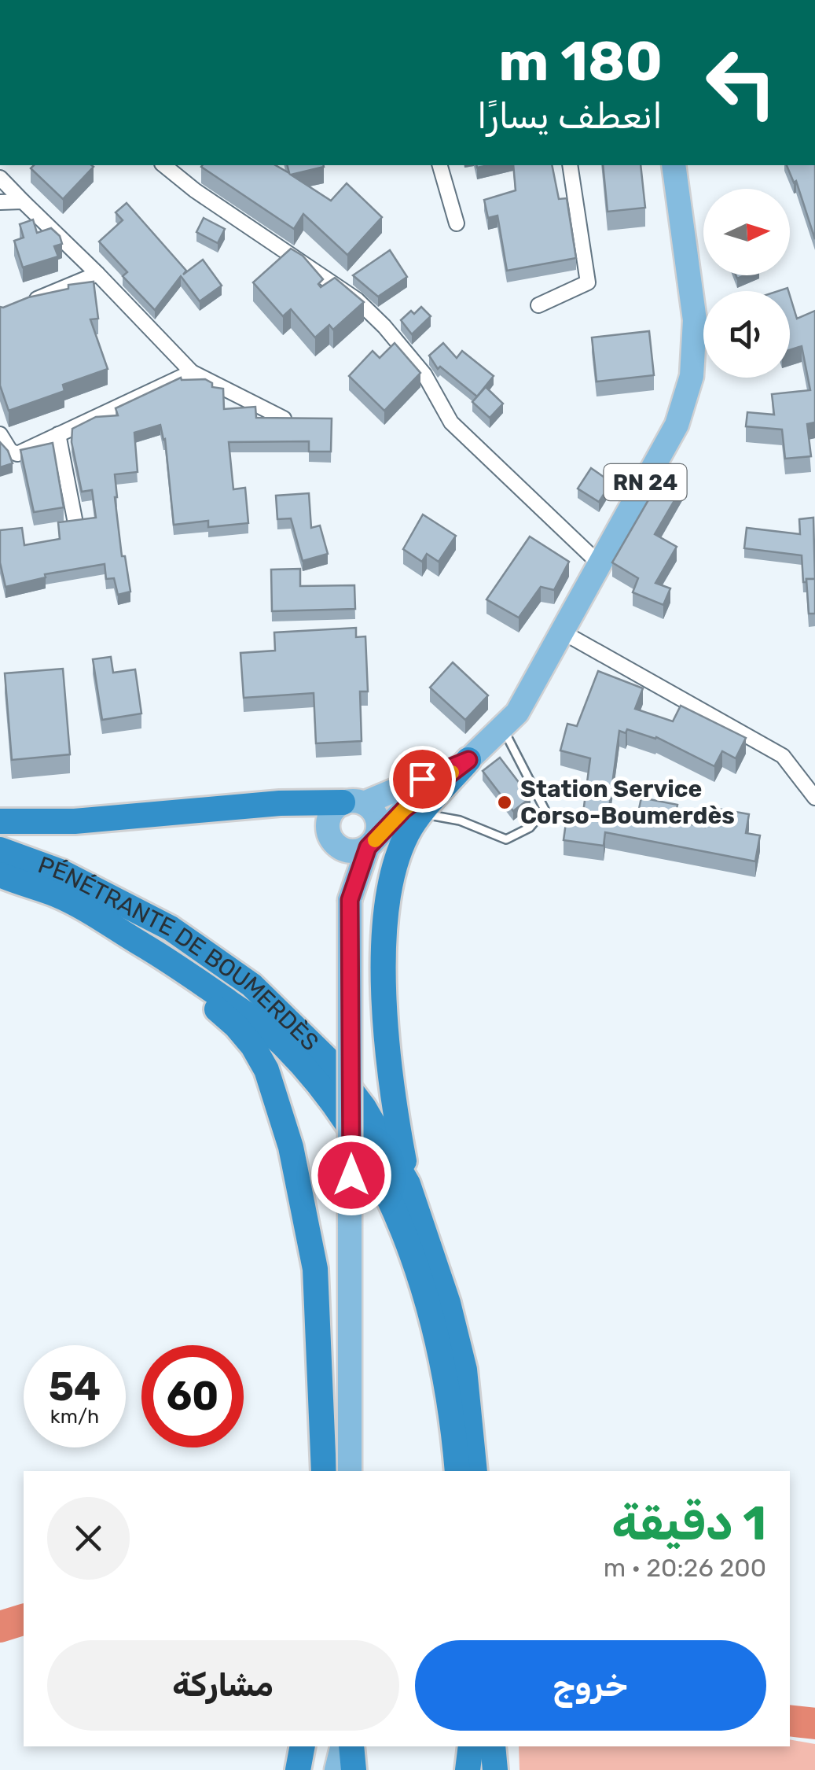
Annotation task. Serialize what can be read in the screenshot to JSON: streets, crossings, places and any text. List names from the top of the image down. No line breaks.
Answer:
{"streets":{"highway":["PÉNÉTRANTE DE BOUMERDÈS"],"main road":["RN 24"]},"places":["Station Service Corso-Boumerdès"],"north":"right","page":{"turn":["180 m","انعطف يسارًا"],"speed":"54 km/h","limit":"60","heading":["1 دقيقة","200 m · 20:26"],"buttons":["خروج","مشاركة"]}}
